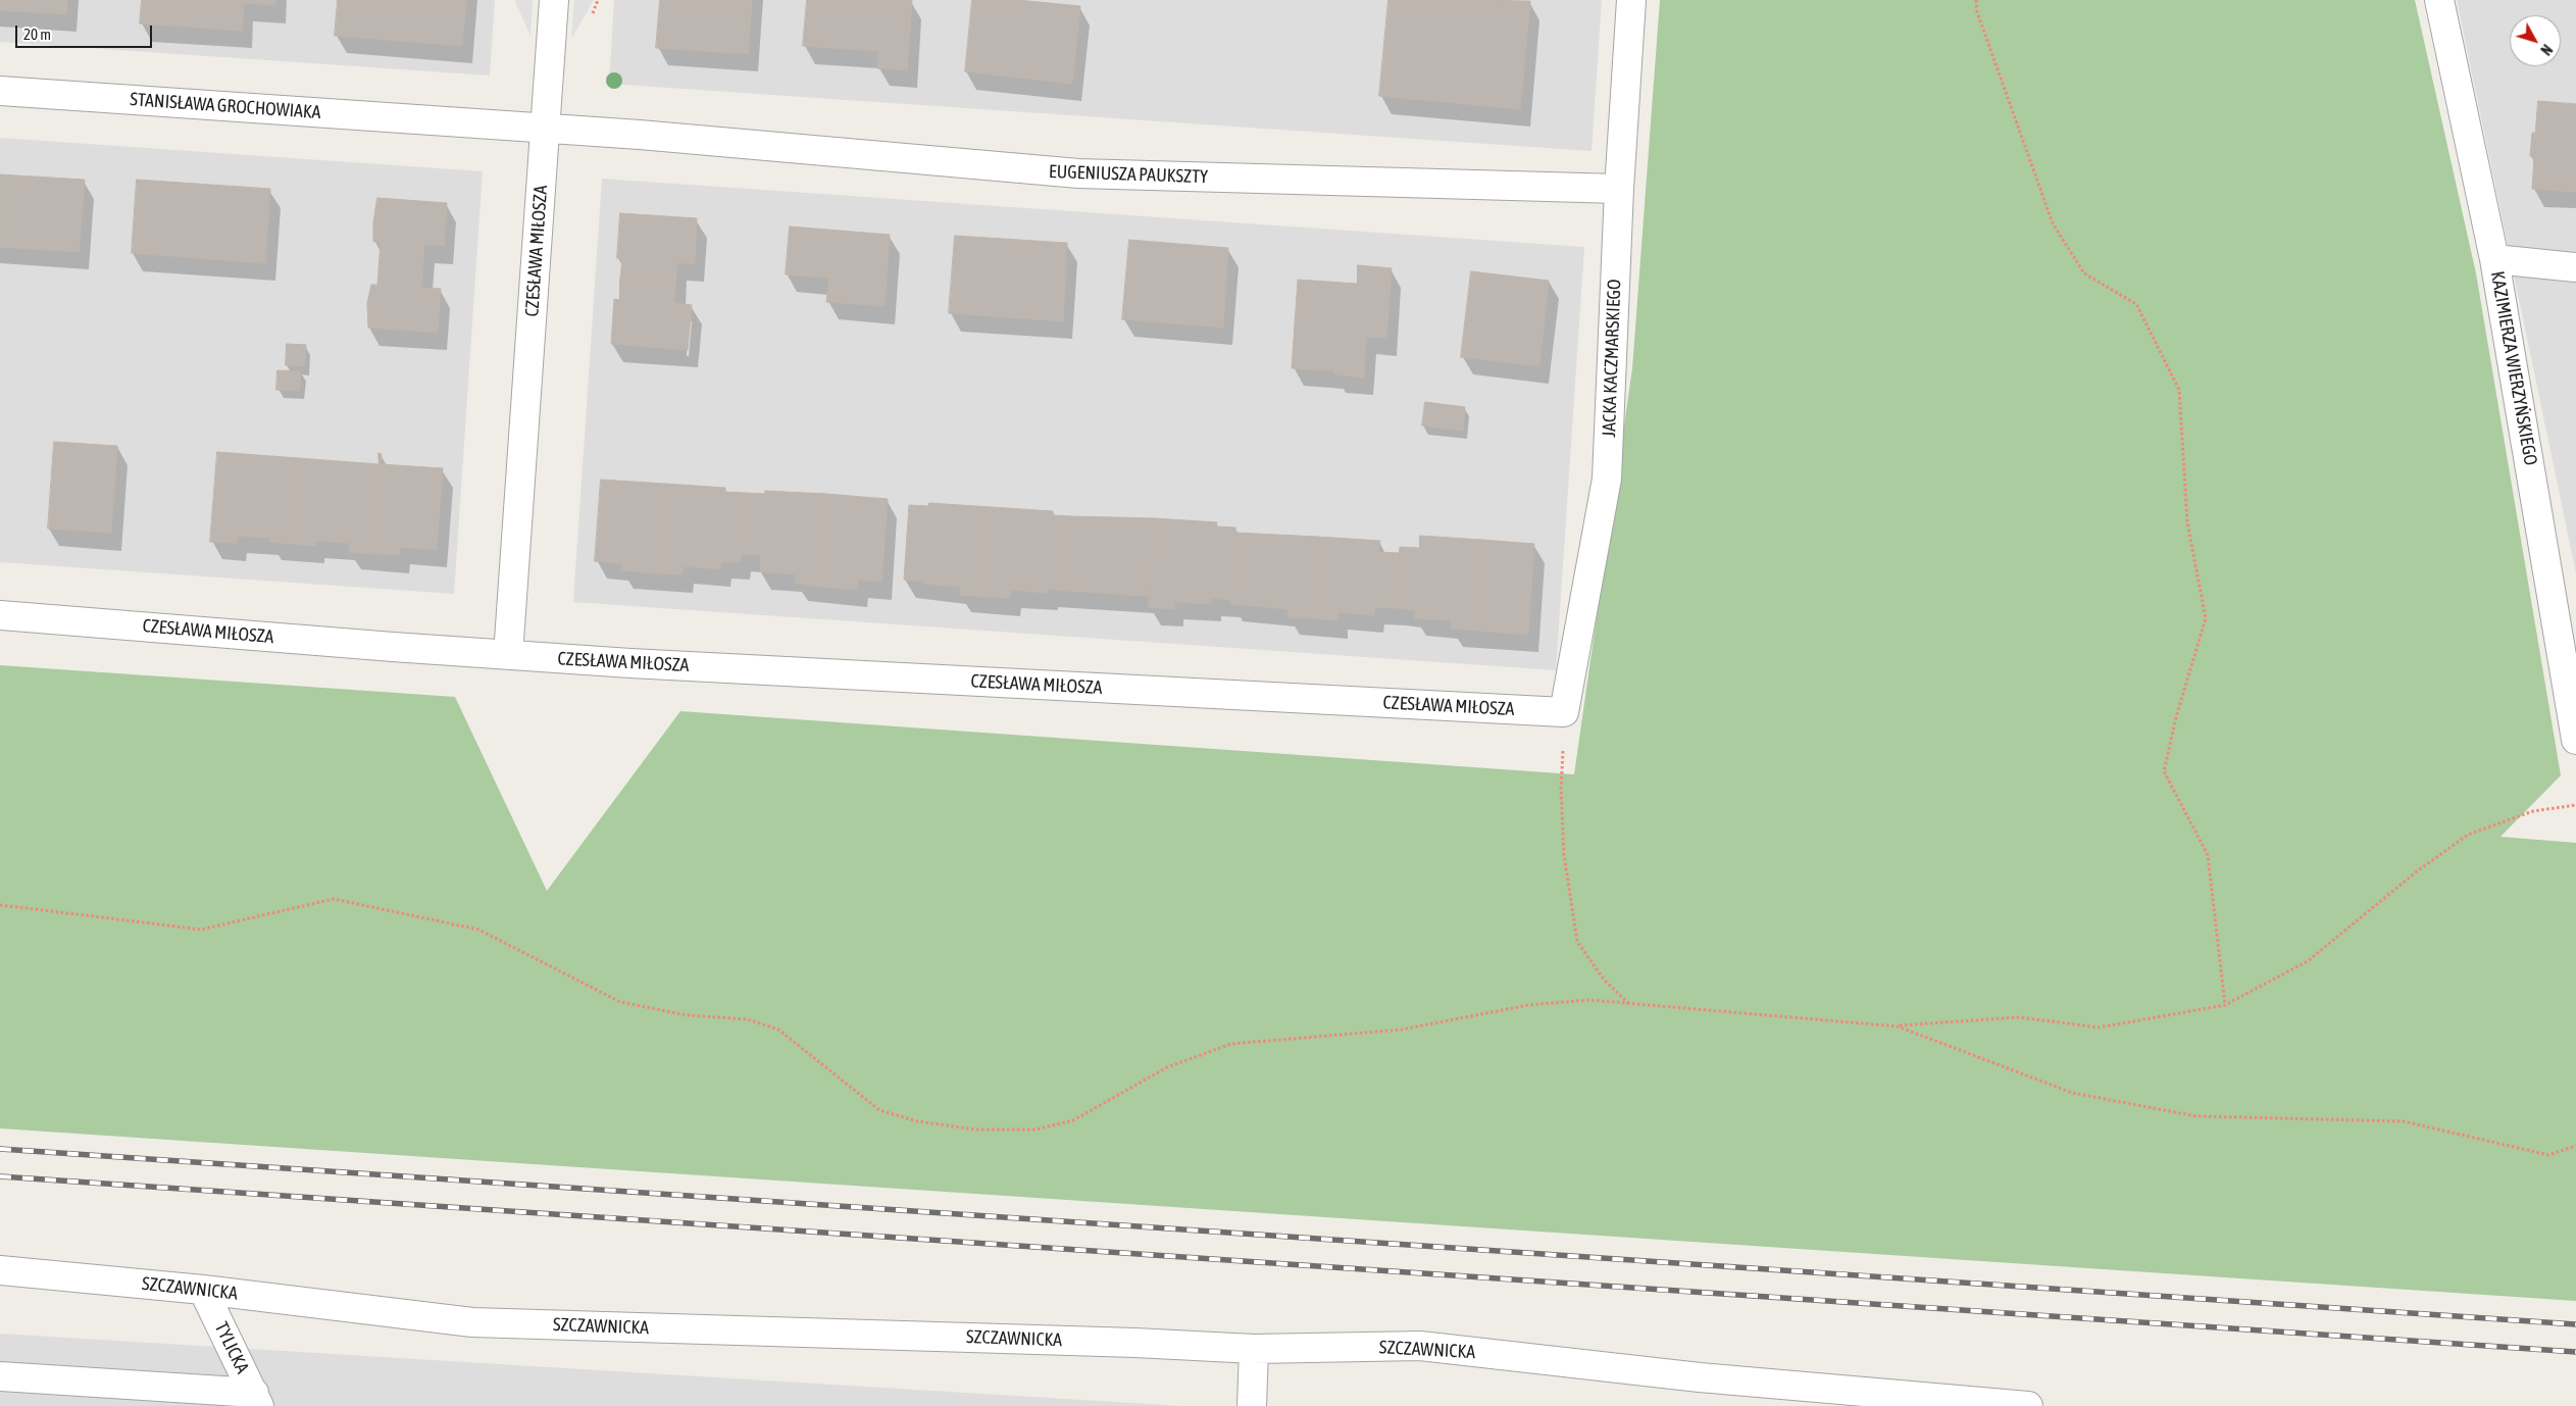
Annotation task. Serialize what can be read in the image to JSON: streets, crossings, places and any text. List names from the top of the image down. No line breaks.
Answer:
{"streets":{"street":["STANISŁAWA GROCHOWIAKA","EUGENIUSZA PAUKSZTY","CZESŁAWA MIŁOSZA","JACKA KACZMARSKIEGO","KAZIMIERZA WIERZYŃSKIEGO","SZCZAWNICKA","TYLICKA"]},"crossings":[["STANISŁAWA GROCHOWIAKA","EUGENIUSZA PAUKSZTY"],["STANISŁAWA GROCHOWIAKA","CZESŁAWA MIŁOSZA"],["EUGENIUSZA PAUKSZTY","CZESŁAWA MIŁOSZA"],["EUGENIUSZA PAUKSZTY","JACKA KACZMARSKIEGO"],["CZESŁAWA MIŁOSZA","JACKA KACZMARSKIEGO"],["SZCZAWNICKA","TYLICKA"]],"scale_bar":"20 m","north":"bottom right"}
